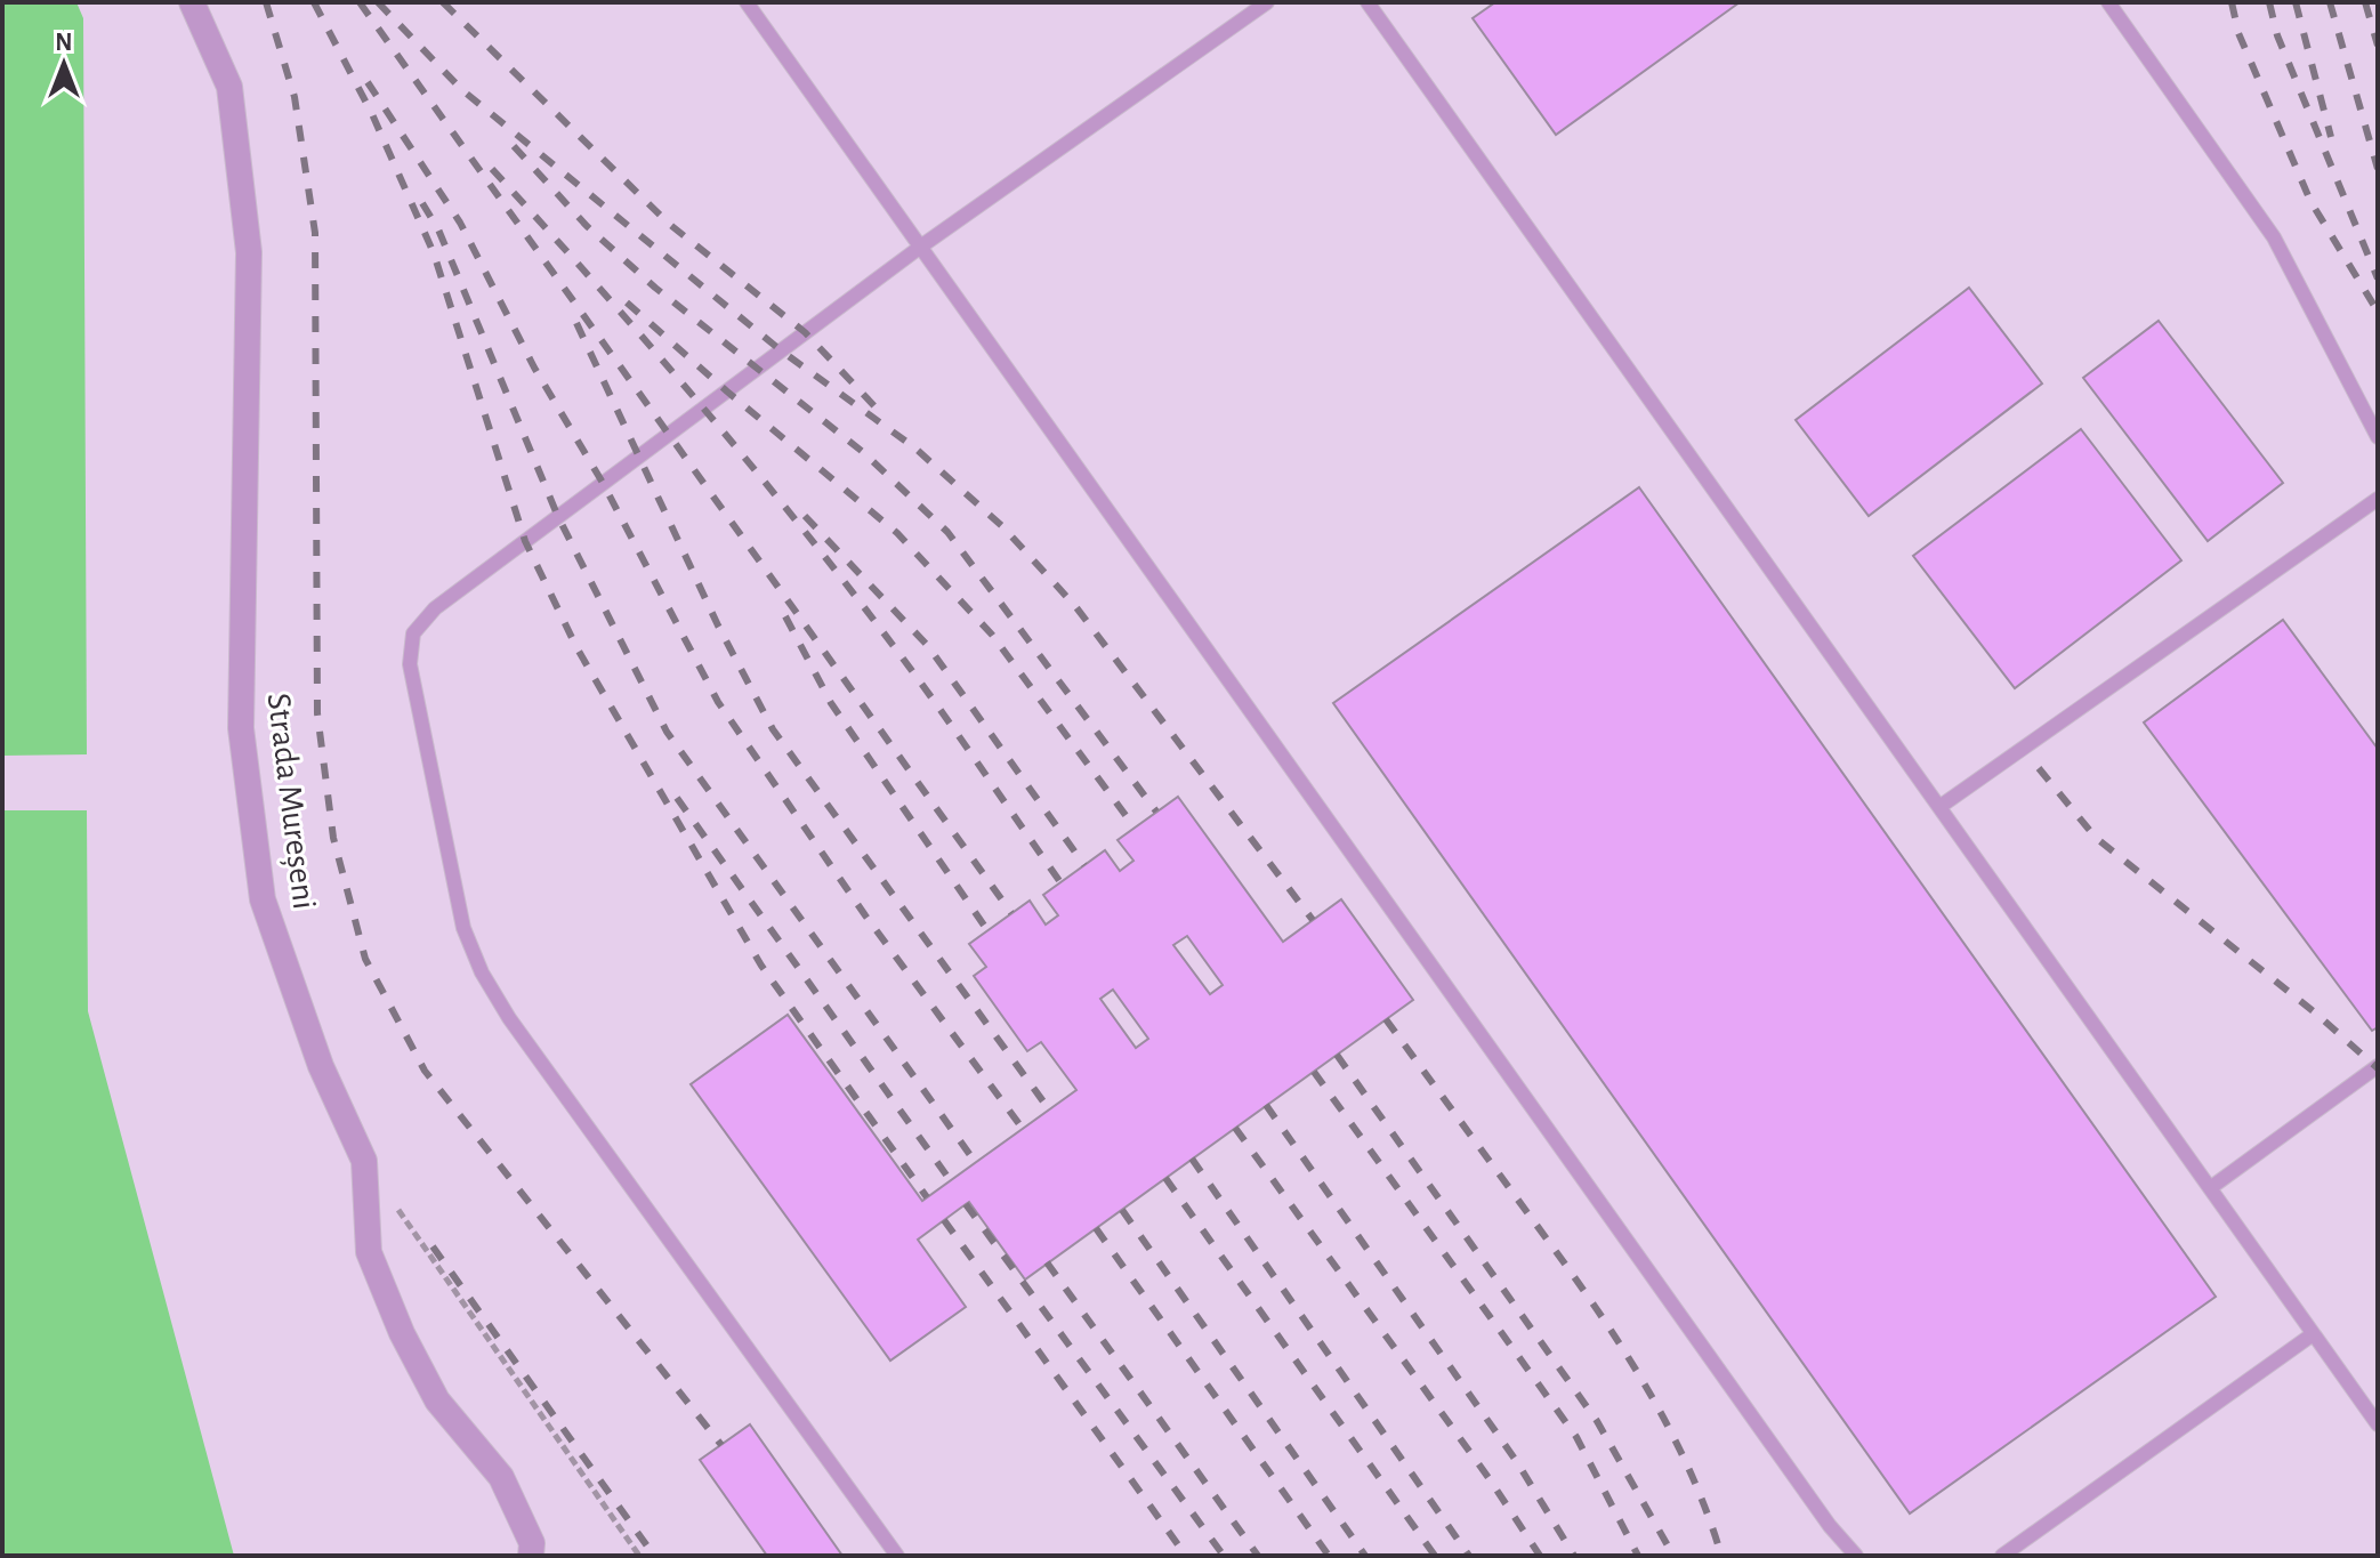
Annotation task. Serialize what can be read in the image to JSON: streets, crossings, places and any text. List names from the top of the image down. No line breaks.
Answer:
{"streets":{"street":["Strada Mureșeni"]},"north":"top"}
